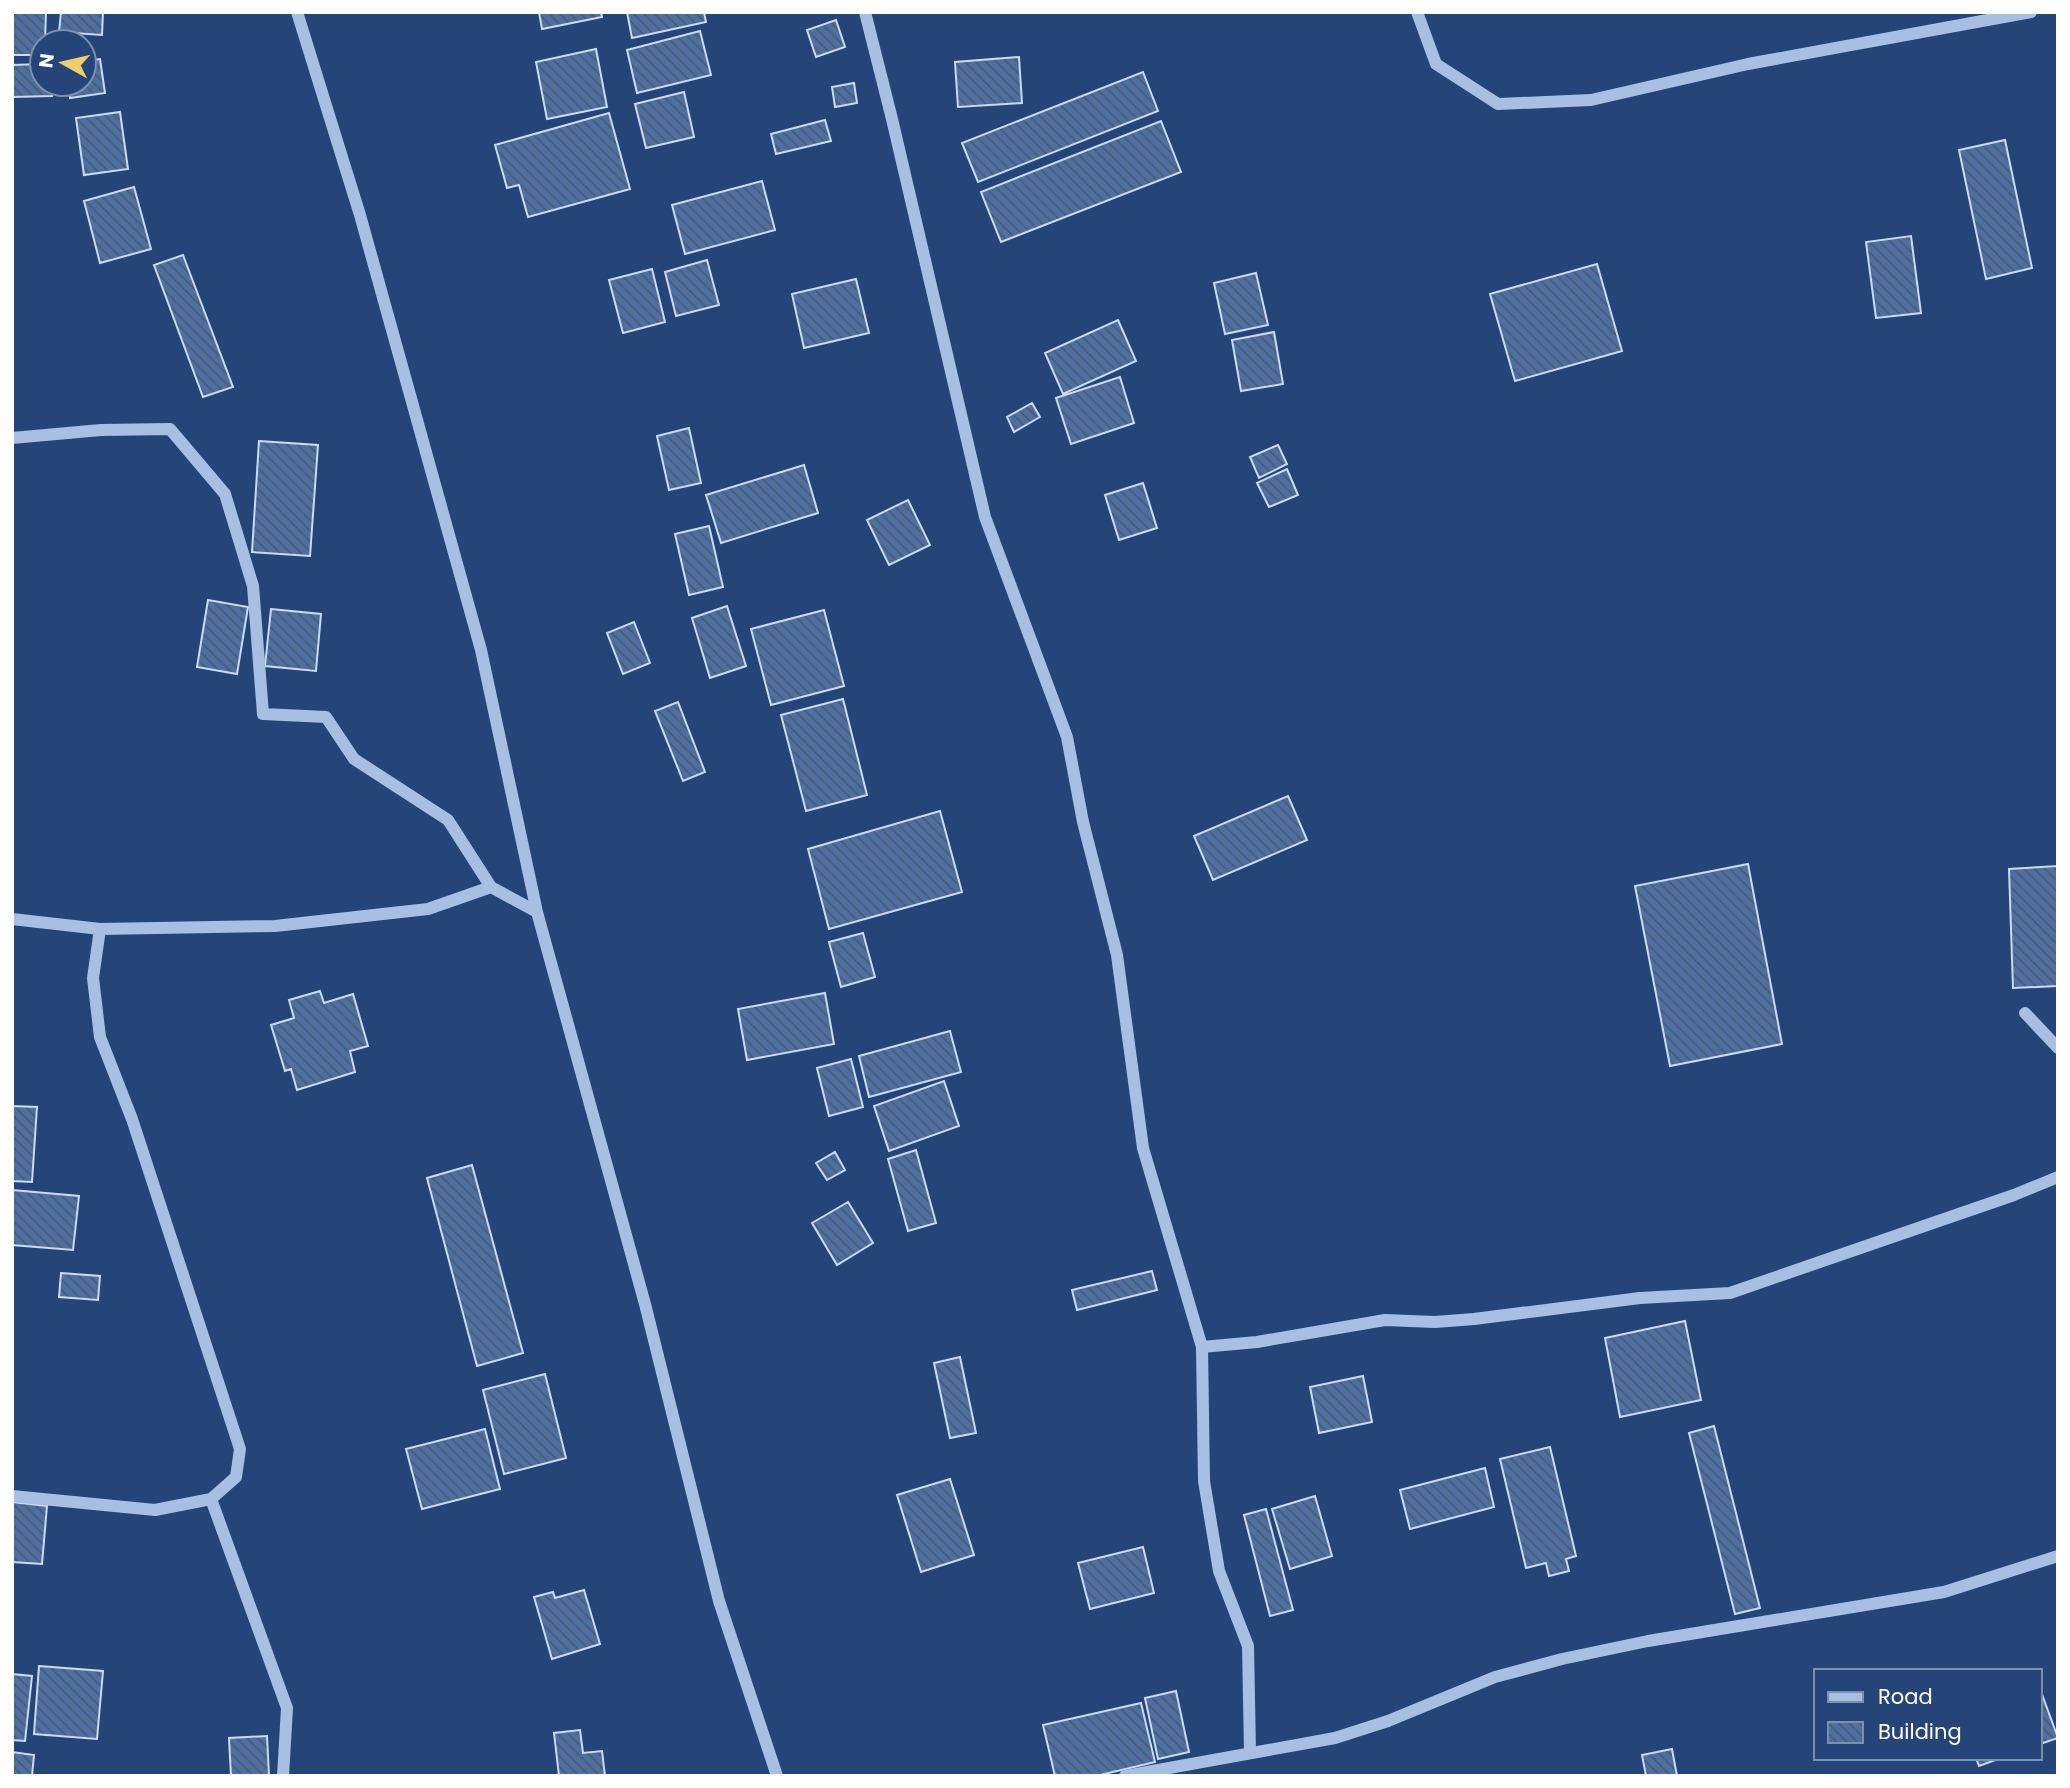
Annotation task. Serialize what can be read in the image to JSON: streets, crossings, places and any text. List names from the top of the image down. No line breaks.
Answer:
{"legend":["Road","Building"],"north":"left"}
